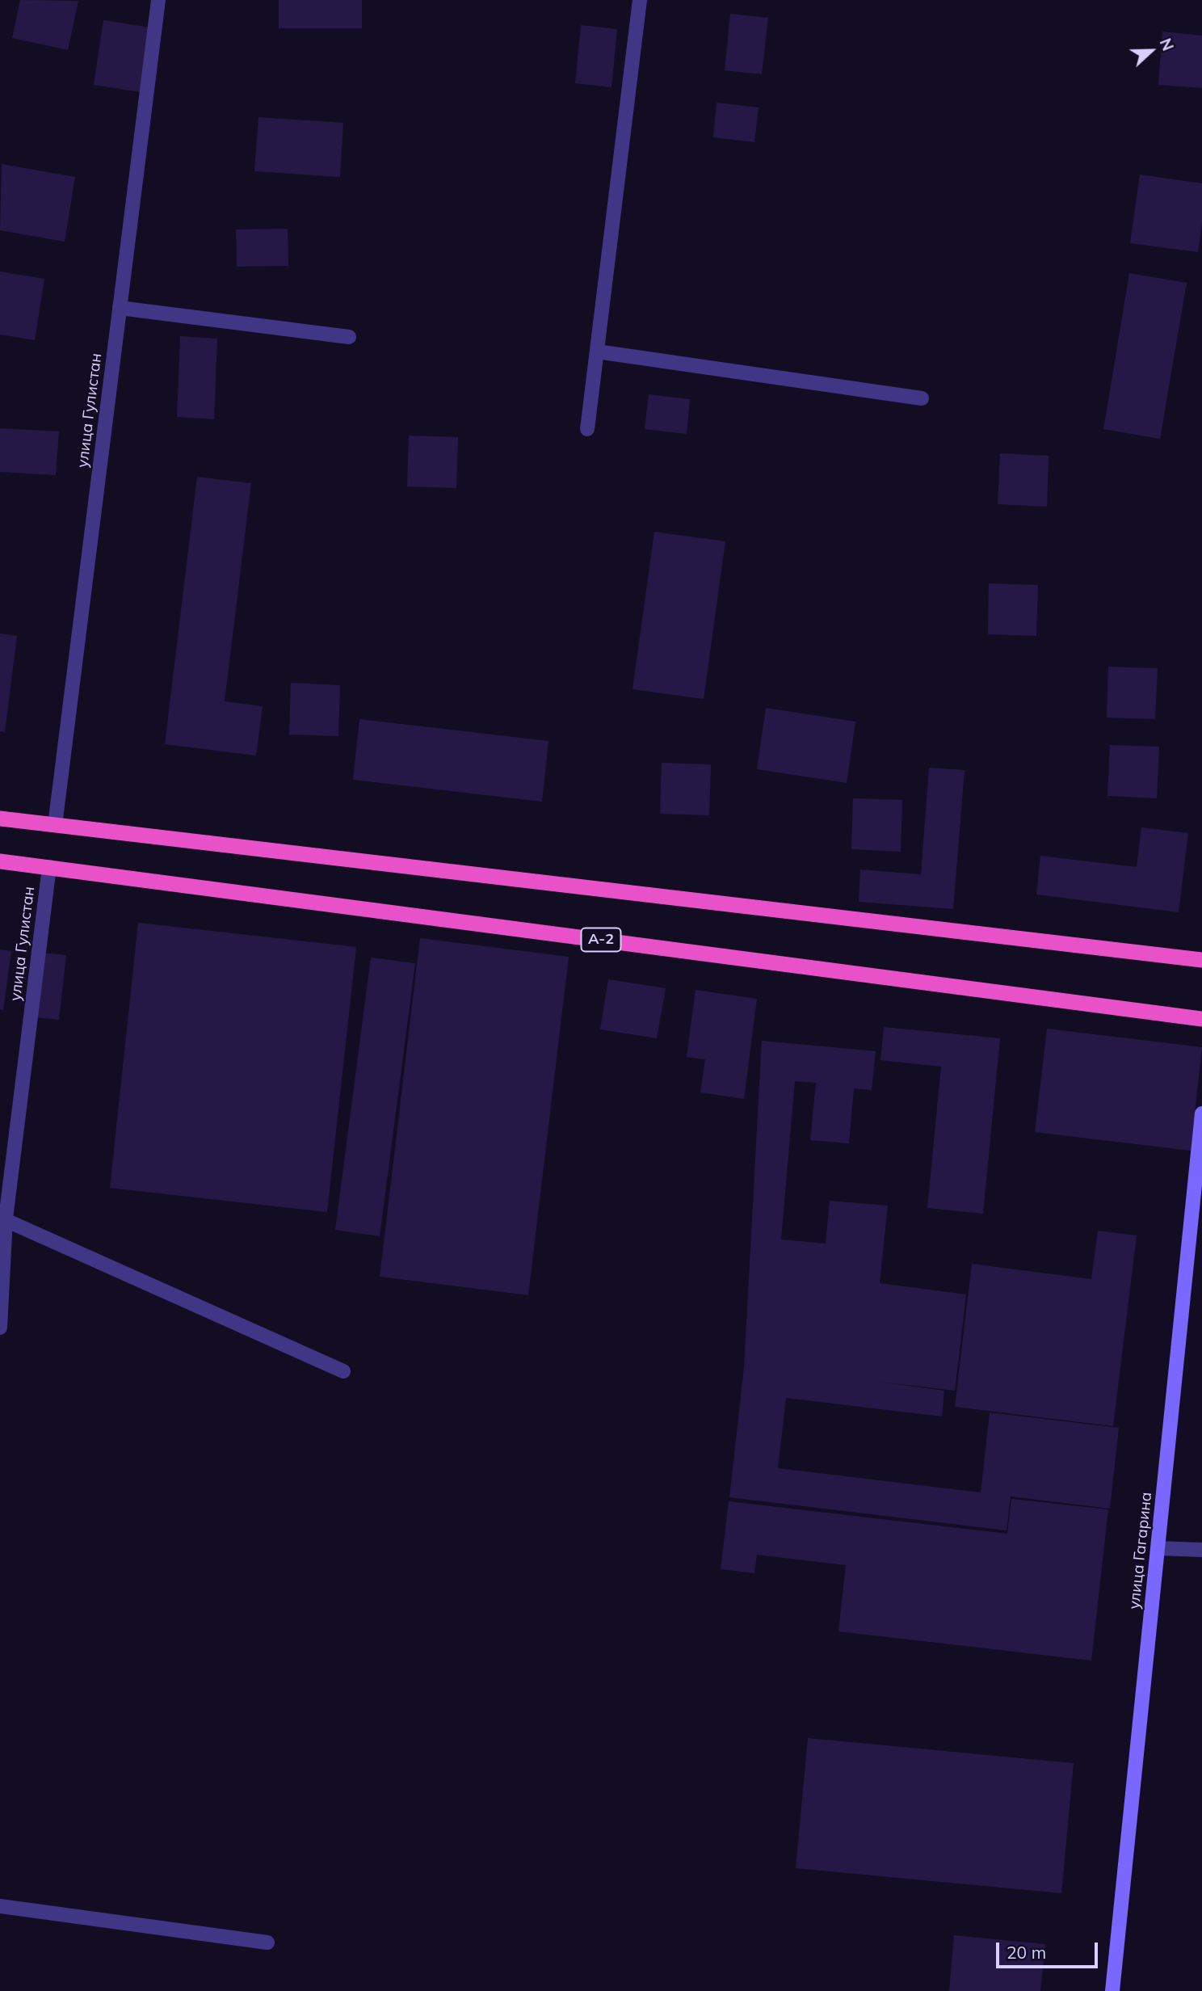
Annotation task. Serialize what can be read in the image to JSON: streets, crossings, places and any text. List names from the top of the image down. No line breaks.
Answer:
{"streets":{"highway":["A-2"],"main road":["улица Гагарина"],"street":["улица Гулистан"]},"crossings":[["улица Гулистан","A-2"]],"scale_bar":"20 m","north":"right"}
